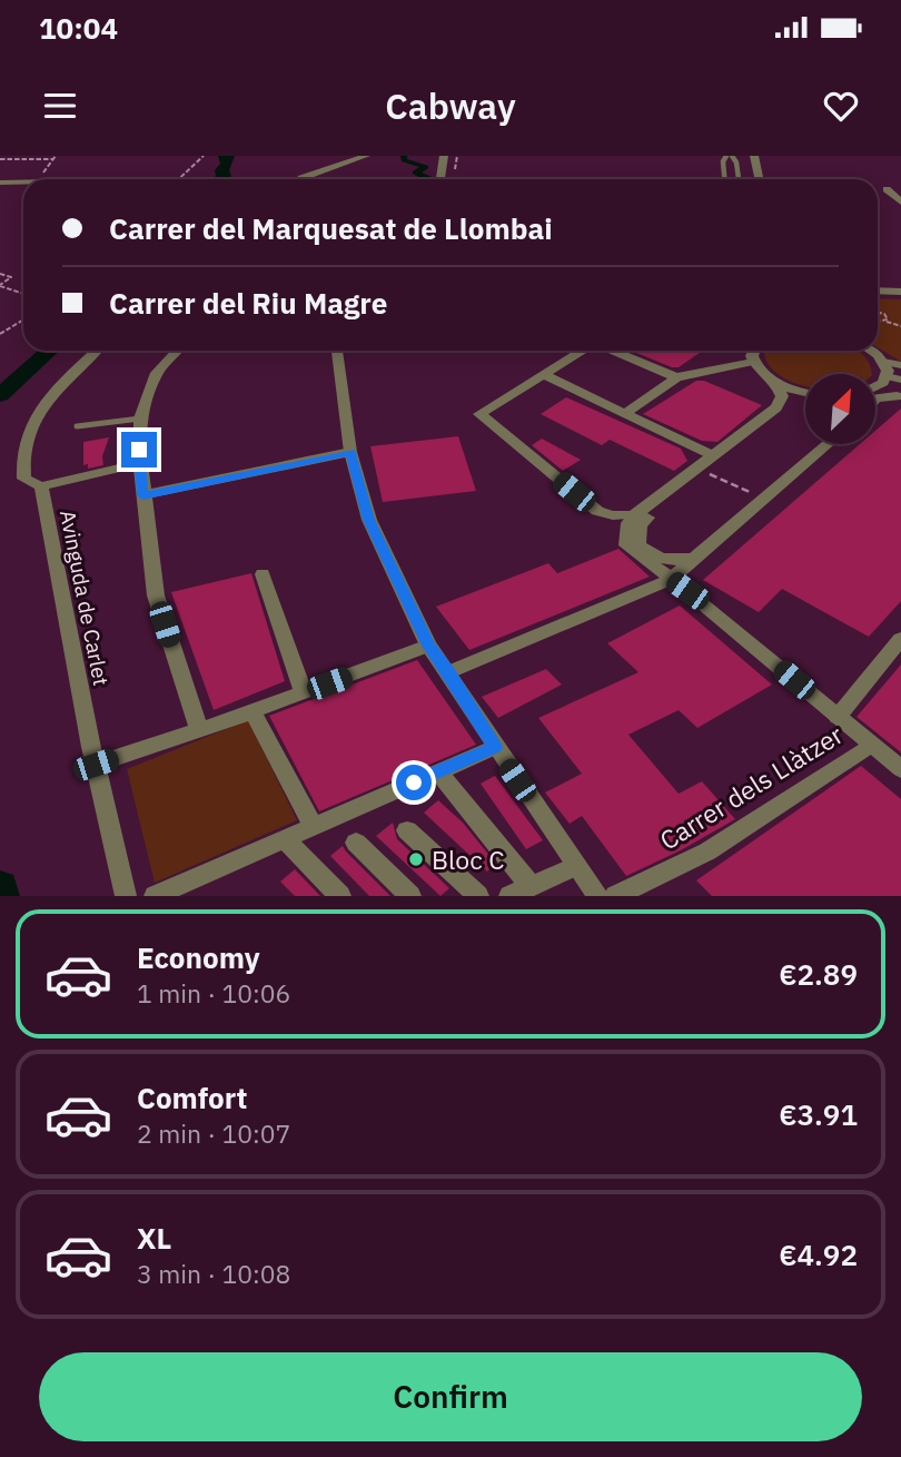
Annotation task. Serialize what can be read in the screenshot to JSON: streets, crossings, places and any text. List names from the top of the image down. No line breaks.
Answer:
{"streets":{"street":["Avinguda de Carlet","Carrer dels Llàtzer"]},"places":["Bloc C"],"north":"top right","page":{"status":"10:04","header":"Cabway","banner":["Carrer del Marquesat de Llombai","Carrer del Riu Magre"],"list":[{"name":"Economy","note":"1 min · 10:06","value":"€2.89"},{"name":"Comfort","note":"2 min · 10:07","value":"€3.91"},{"name":"XL","note":"3 min · 10:08","value":"€4.92"}],"buttons":"Confirm"}}
